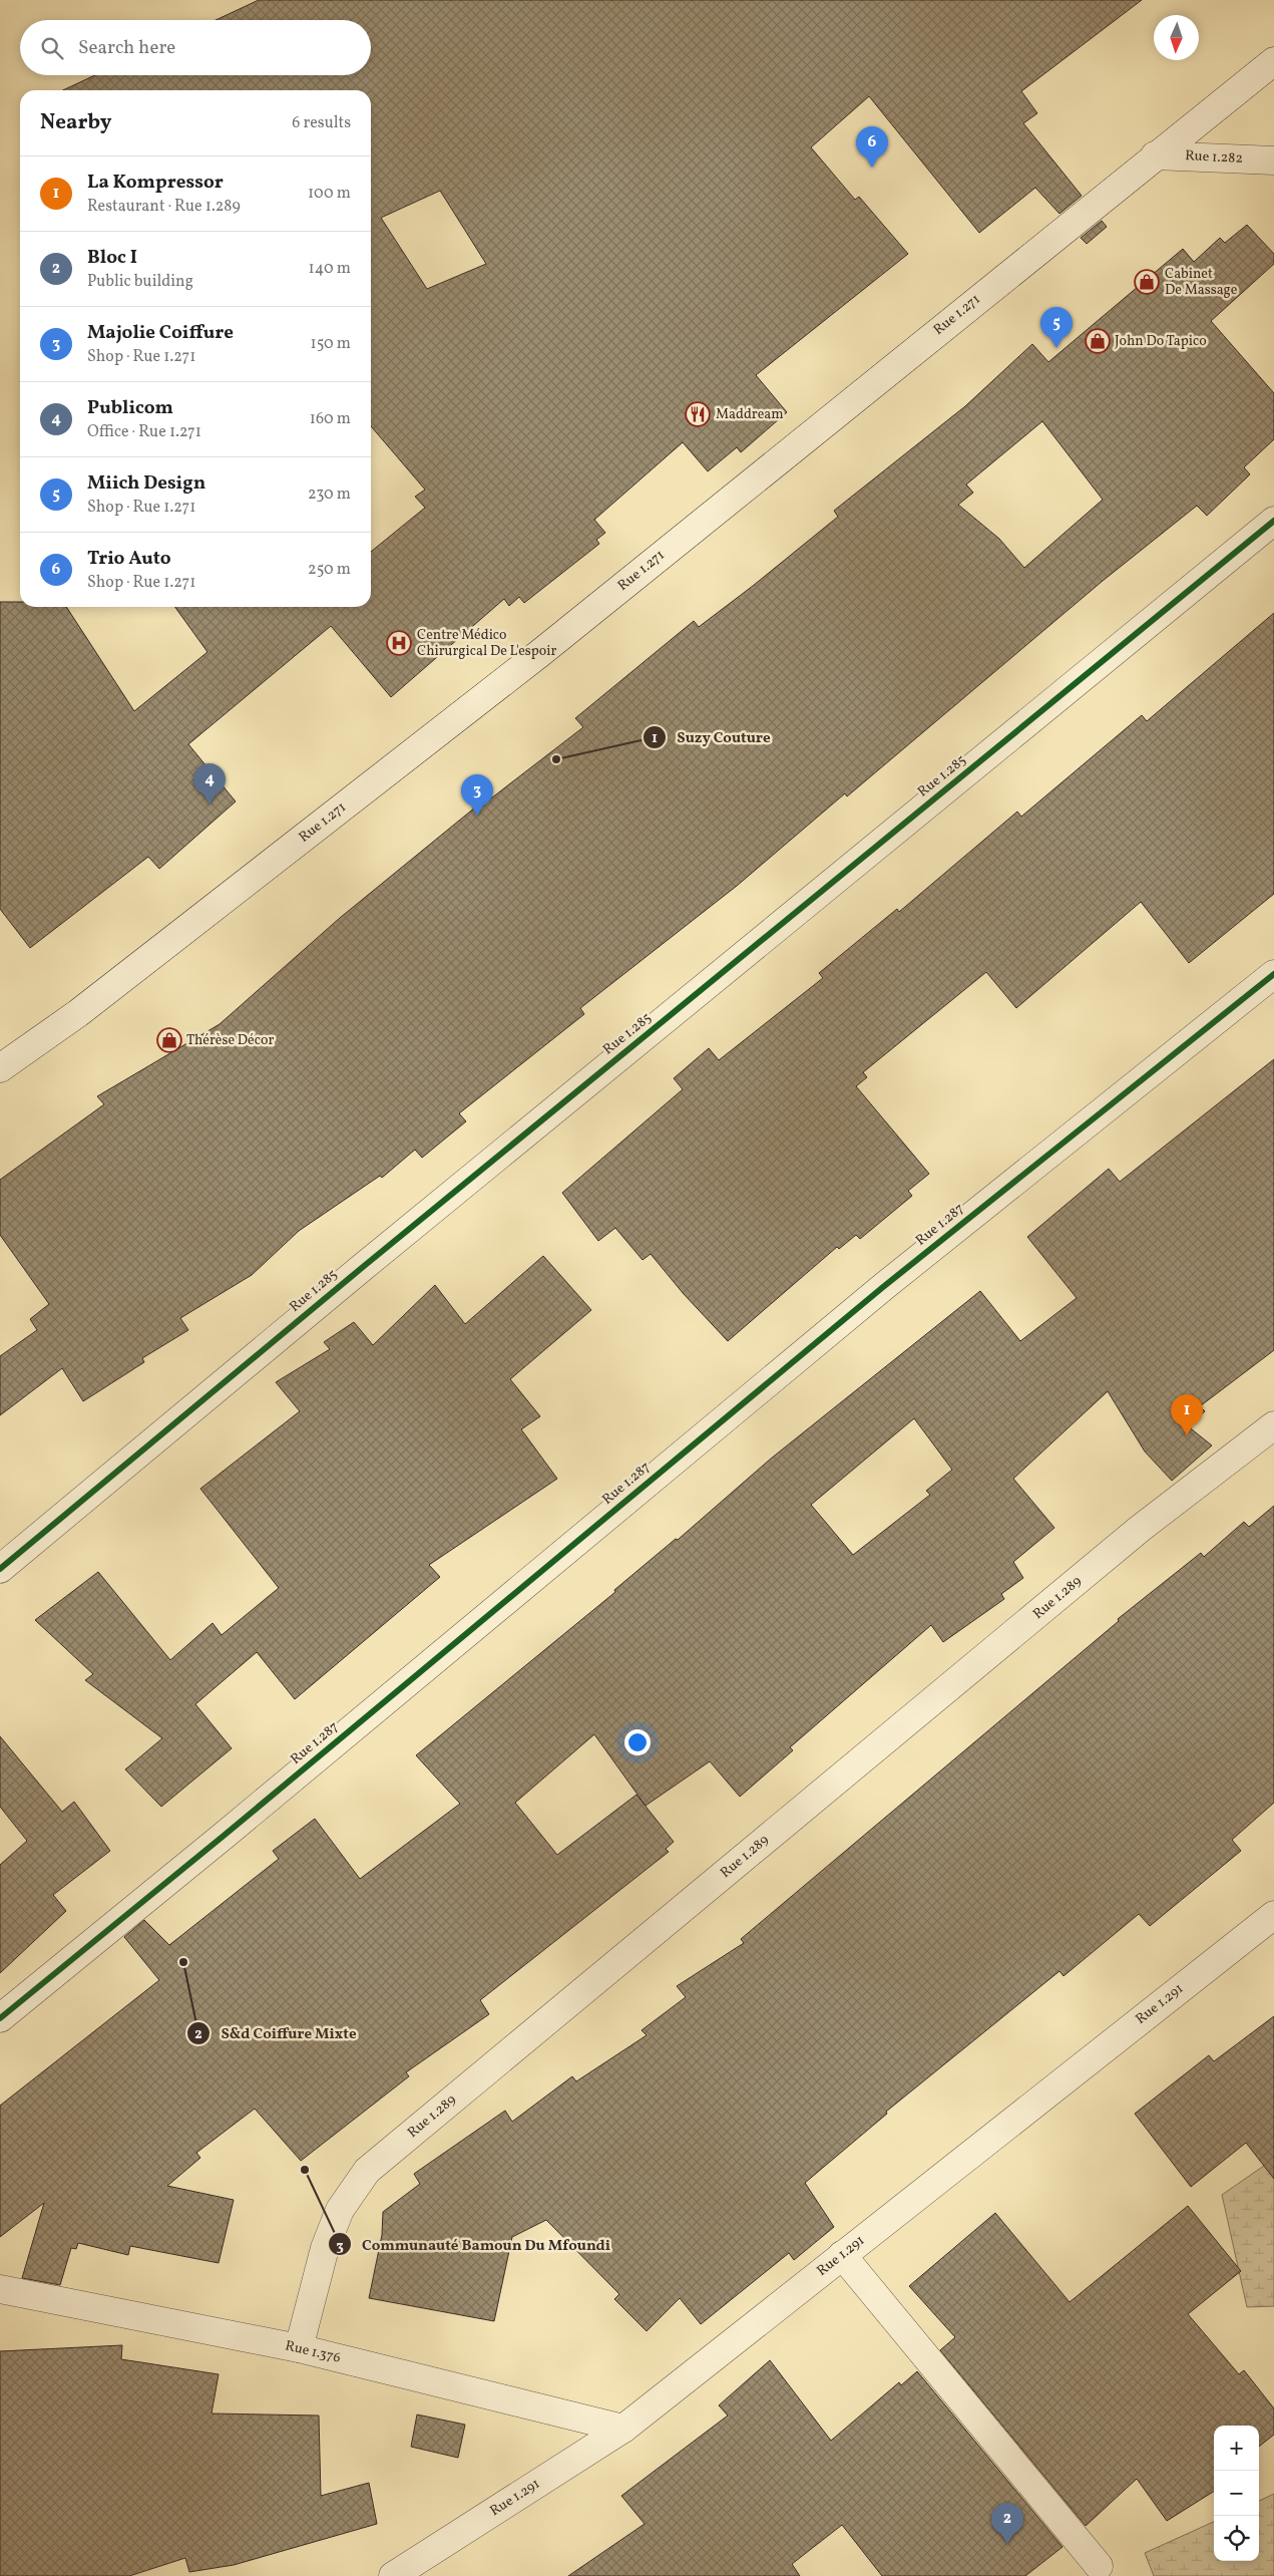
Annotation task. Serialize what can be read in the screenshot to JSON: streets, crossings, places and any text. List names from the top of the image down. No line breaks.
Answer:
{"streets":{"street":["Rue 1.282","Rue 1.271","Rue 1.285","Rue 1.287","Rue 1.289","Rue 1.291","Rue 1.376"]},"crossings":[["Rue 1.282","Rue 1.271"],["Rue 1.289","Rue 1.376"],["Rue 1.291","Rue 1.376"]],"places":{"shop":["Cabinet De Massage","John Do Tapico","Thérèse Décor"],"restaurant":["Maddream"],"hospital":["Centre Médico Chirurgical De L'espoir"],"other":["Suzy Couture","S&d Coiffure Mixte","Communauté Bamoun Du Mfoundi"]},"north":"bottom","page":{"search":"Search here","heading":["Nearby","6 results"],"pins":["6","5","4","3","1","2"],"list":[{"mark":"1","name":"La Kompressor","note":"Restaurant · Rue 1.289","value":"100 m"},{"mark":"2","name":"Bloc I","note":"Public building","value":"140 m"},{"mark":"3","name":"Majolie Coiffure","note":"Shop · Rue 1.271","value":"150 m"},{"mark":"4","name":"Publicom","note":"Office · Rue 1.271","value":"160 m"},{"mark":"5","name":"Miich Design","note":"Shop · Rue 1.271","value":"230 m"},{"mark":"6","name":"Trio Auto","note":"Shop · Rue 1.271","value":"250 m"}],"map_buttons":["+","−"]}}
